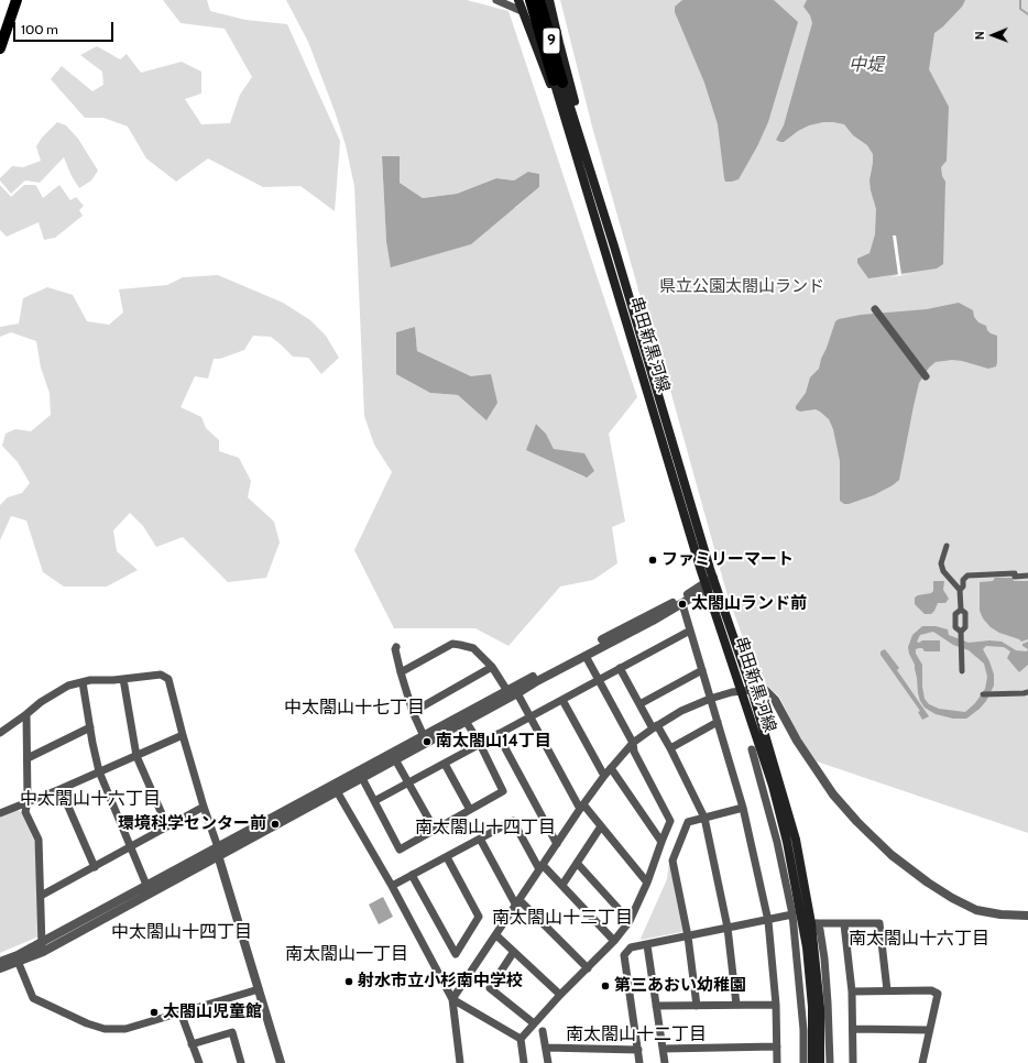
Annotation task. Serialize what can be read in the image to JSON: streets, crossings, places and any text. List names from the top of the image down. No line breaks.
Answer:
{"streets":{"main road":["9","串田新黒河線"]},"crossings":[["9","串田新黒河線"]],"districts":["中太閤山十七丁目","中太閤山十六丁目","南太閤山十四丁目","南太閤山十三丁目","中太閤山十四丁目","南太閤山十六丁目","南太閤山一丁目","南太閤山十二丁目"],"water":["中堤"],"parks":["県立公園太閤山ランド"],"places":["ファミリーマート","太閤山ランド前","南太閤山14丁目","環境科学センター前","射水市立小杉南中学校","第三あおい幼稚園","太閤山児童館"],"scale_bar":"100 m","north":"left"}
